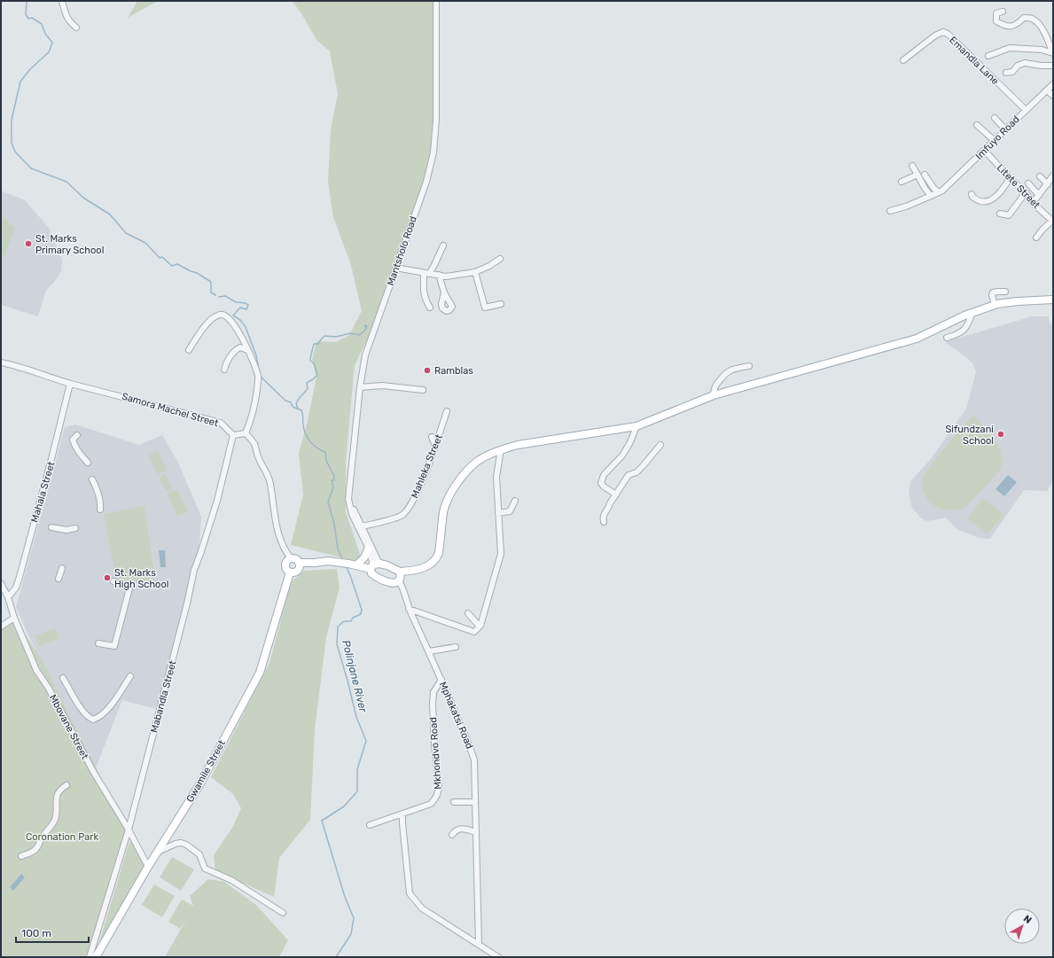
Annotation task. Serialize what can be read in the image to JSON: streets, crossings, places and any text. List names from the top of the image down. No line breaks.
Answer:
{"streets":{"main road":["Gwamile Street"],"street":["Emandla Lane","Imfuyo Road","Litete Street","Mantsholo Road","Samora Machel Street","Mahleka Street","Mahala Street","Mabandla Street","Mphakatsi Road","Mbovane Street","Mkhondvo Road"]},"crossings":[["Emandla Lane","Imfuyo Road"],["Imfuyo Road","Litete Street"],["Mantsholo Road","Mahleka Street"],["Samora Machel Street","Mahala Street"],["Samora Machel Street","Mabandla Street"],["Mahala Street","Mbovane Street"],["Mabandla Street","Mbovane Street"],["Mphakatsi Road","Mkhondvo Road"],["Mbovane Street","Gwamile Street"]],"water":["Polinjane River"],"parks":["Coronation Park"],"places":["St. Marks Primary School","Ramblas","Sifundzani School","St. Marks High School"],"scale_bar":"100 m","north":"top right"}
